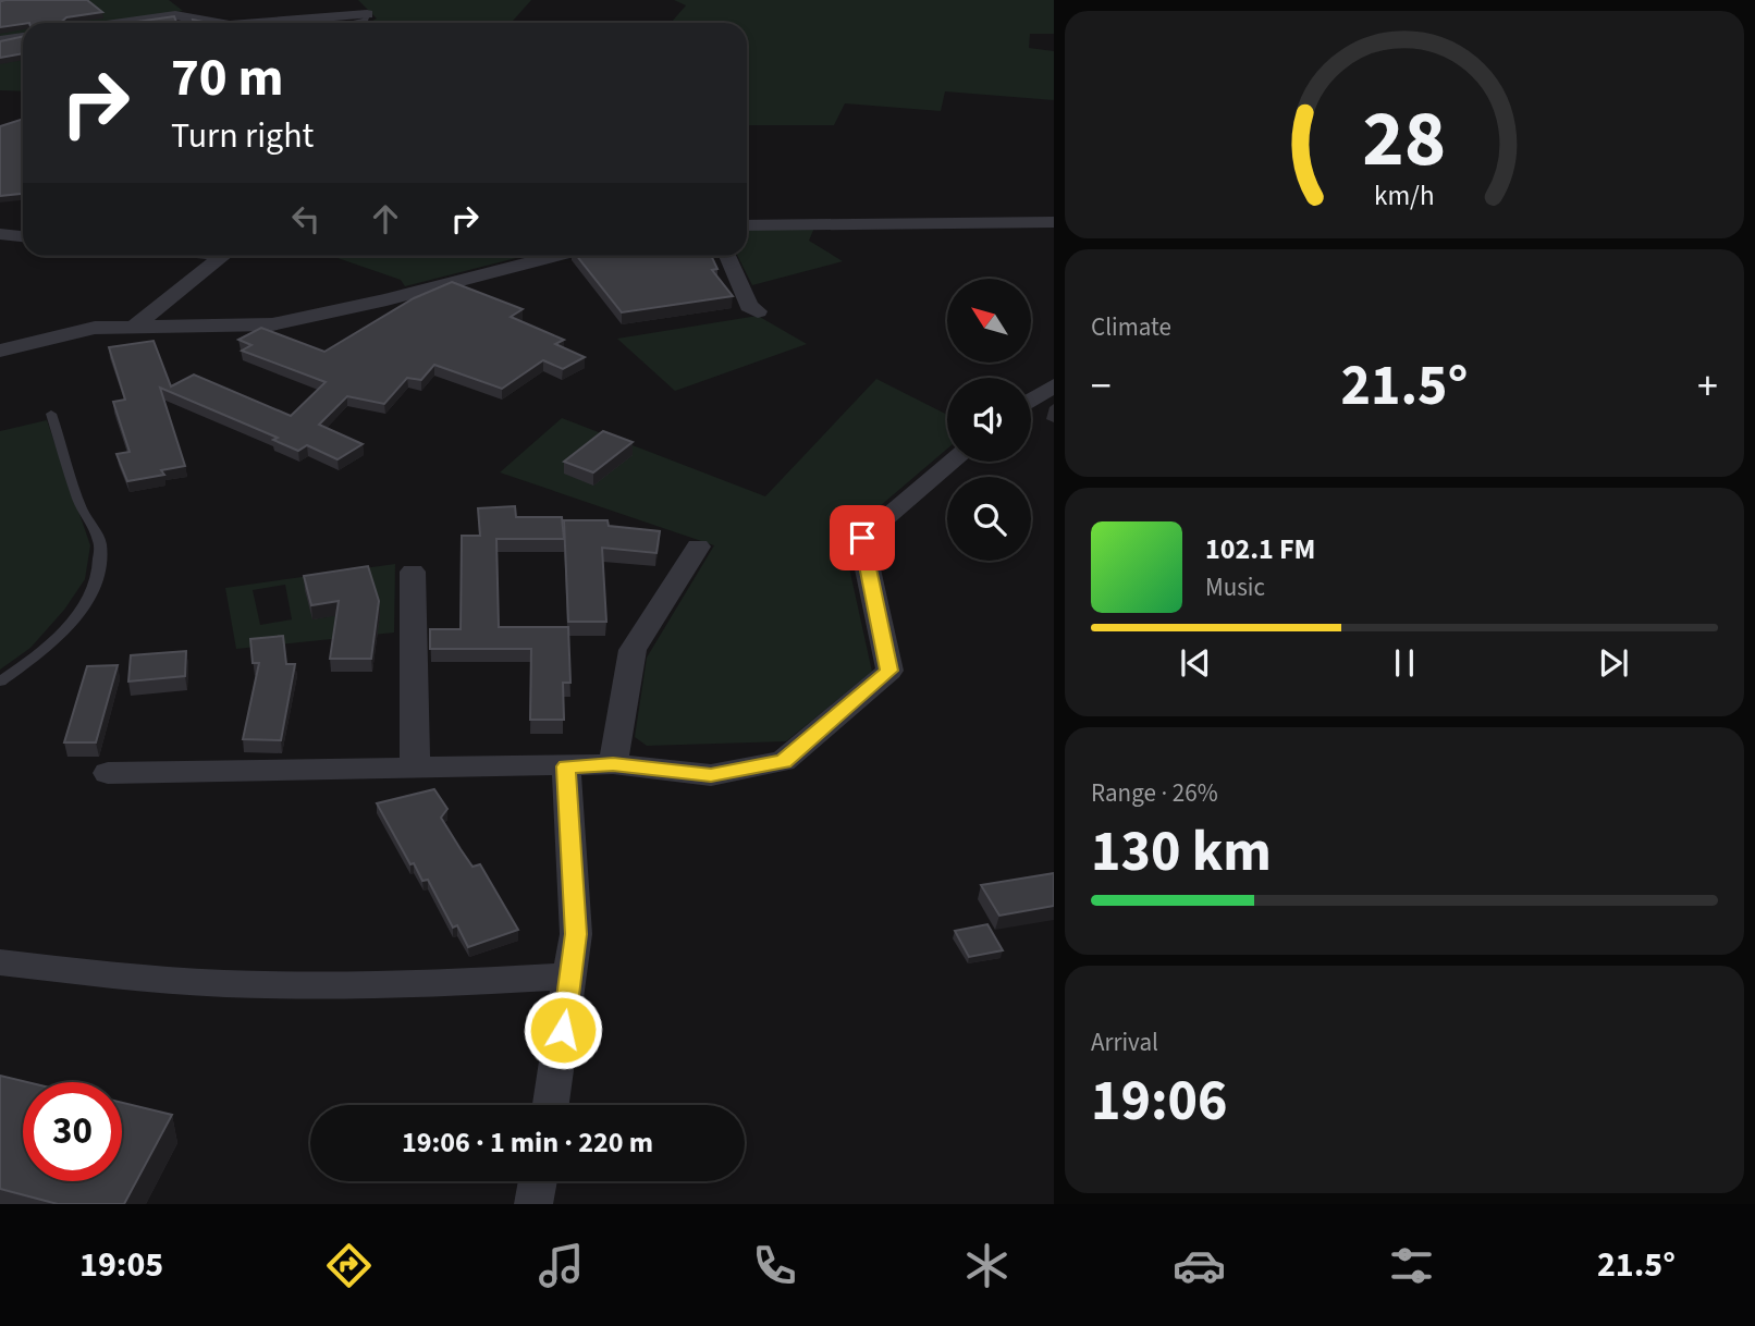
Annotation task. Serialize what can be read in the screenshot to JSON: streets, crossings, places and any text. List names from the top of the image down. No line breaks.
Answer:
{"north":"top left","page":{"turn":["70 m","Turn right"],"tile":["Climate",["Range · 26%","130 km"],["Arrival","19:06"]],"heat":["−","21.5°","+"],"song":["102.1 FM","Music"],"limit":"30","trip":"19:06 · 1 min · 220 m","tabs":["19:05","21.5°"],"gauge":["28","km/h"]}}
